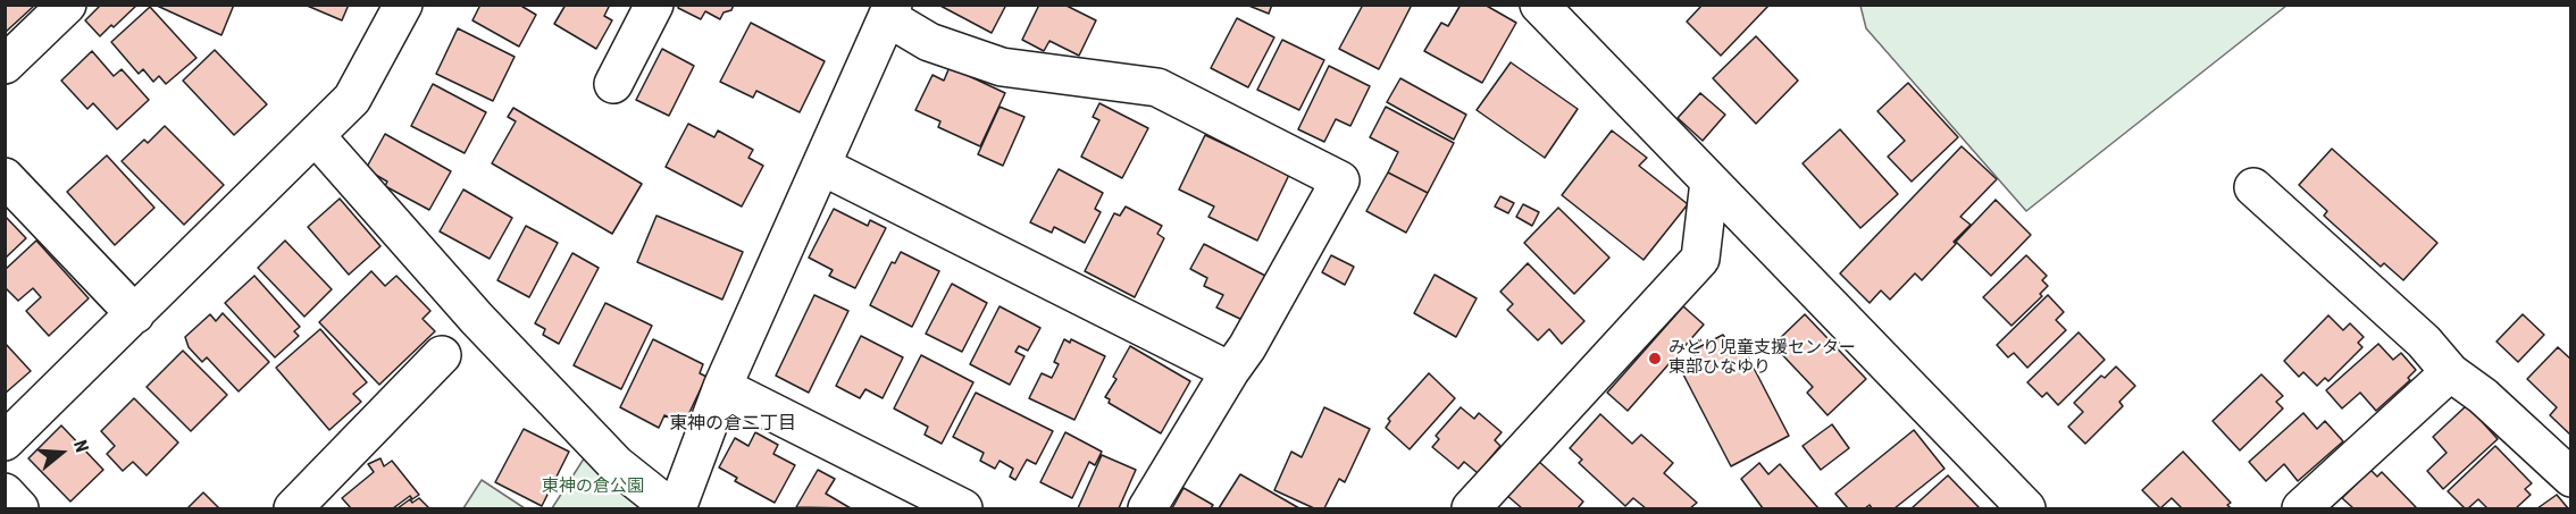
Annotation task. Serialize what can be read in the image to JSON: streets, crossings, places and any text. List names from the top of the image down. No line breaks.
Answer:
{"districts":["東神の倉二丁目"],"parks":["東神の倉公園"],"places":["みどり児童支援センター 東部ひなゆり"],"north":"right"}
